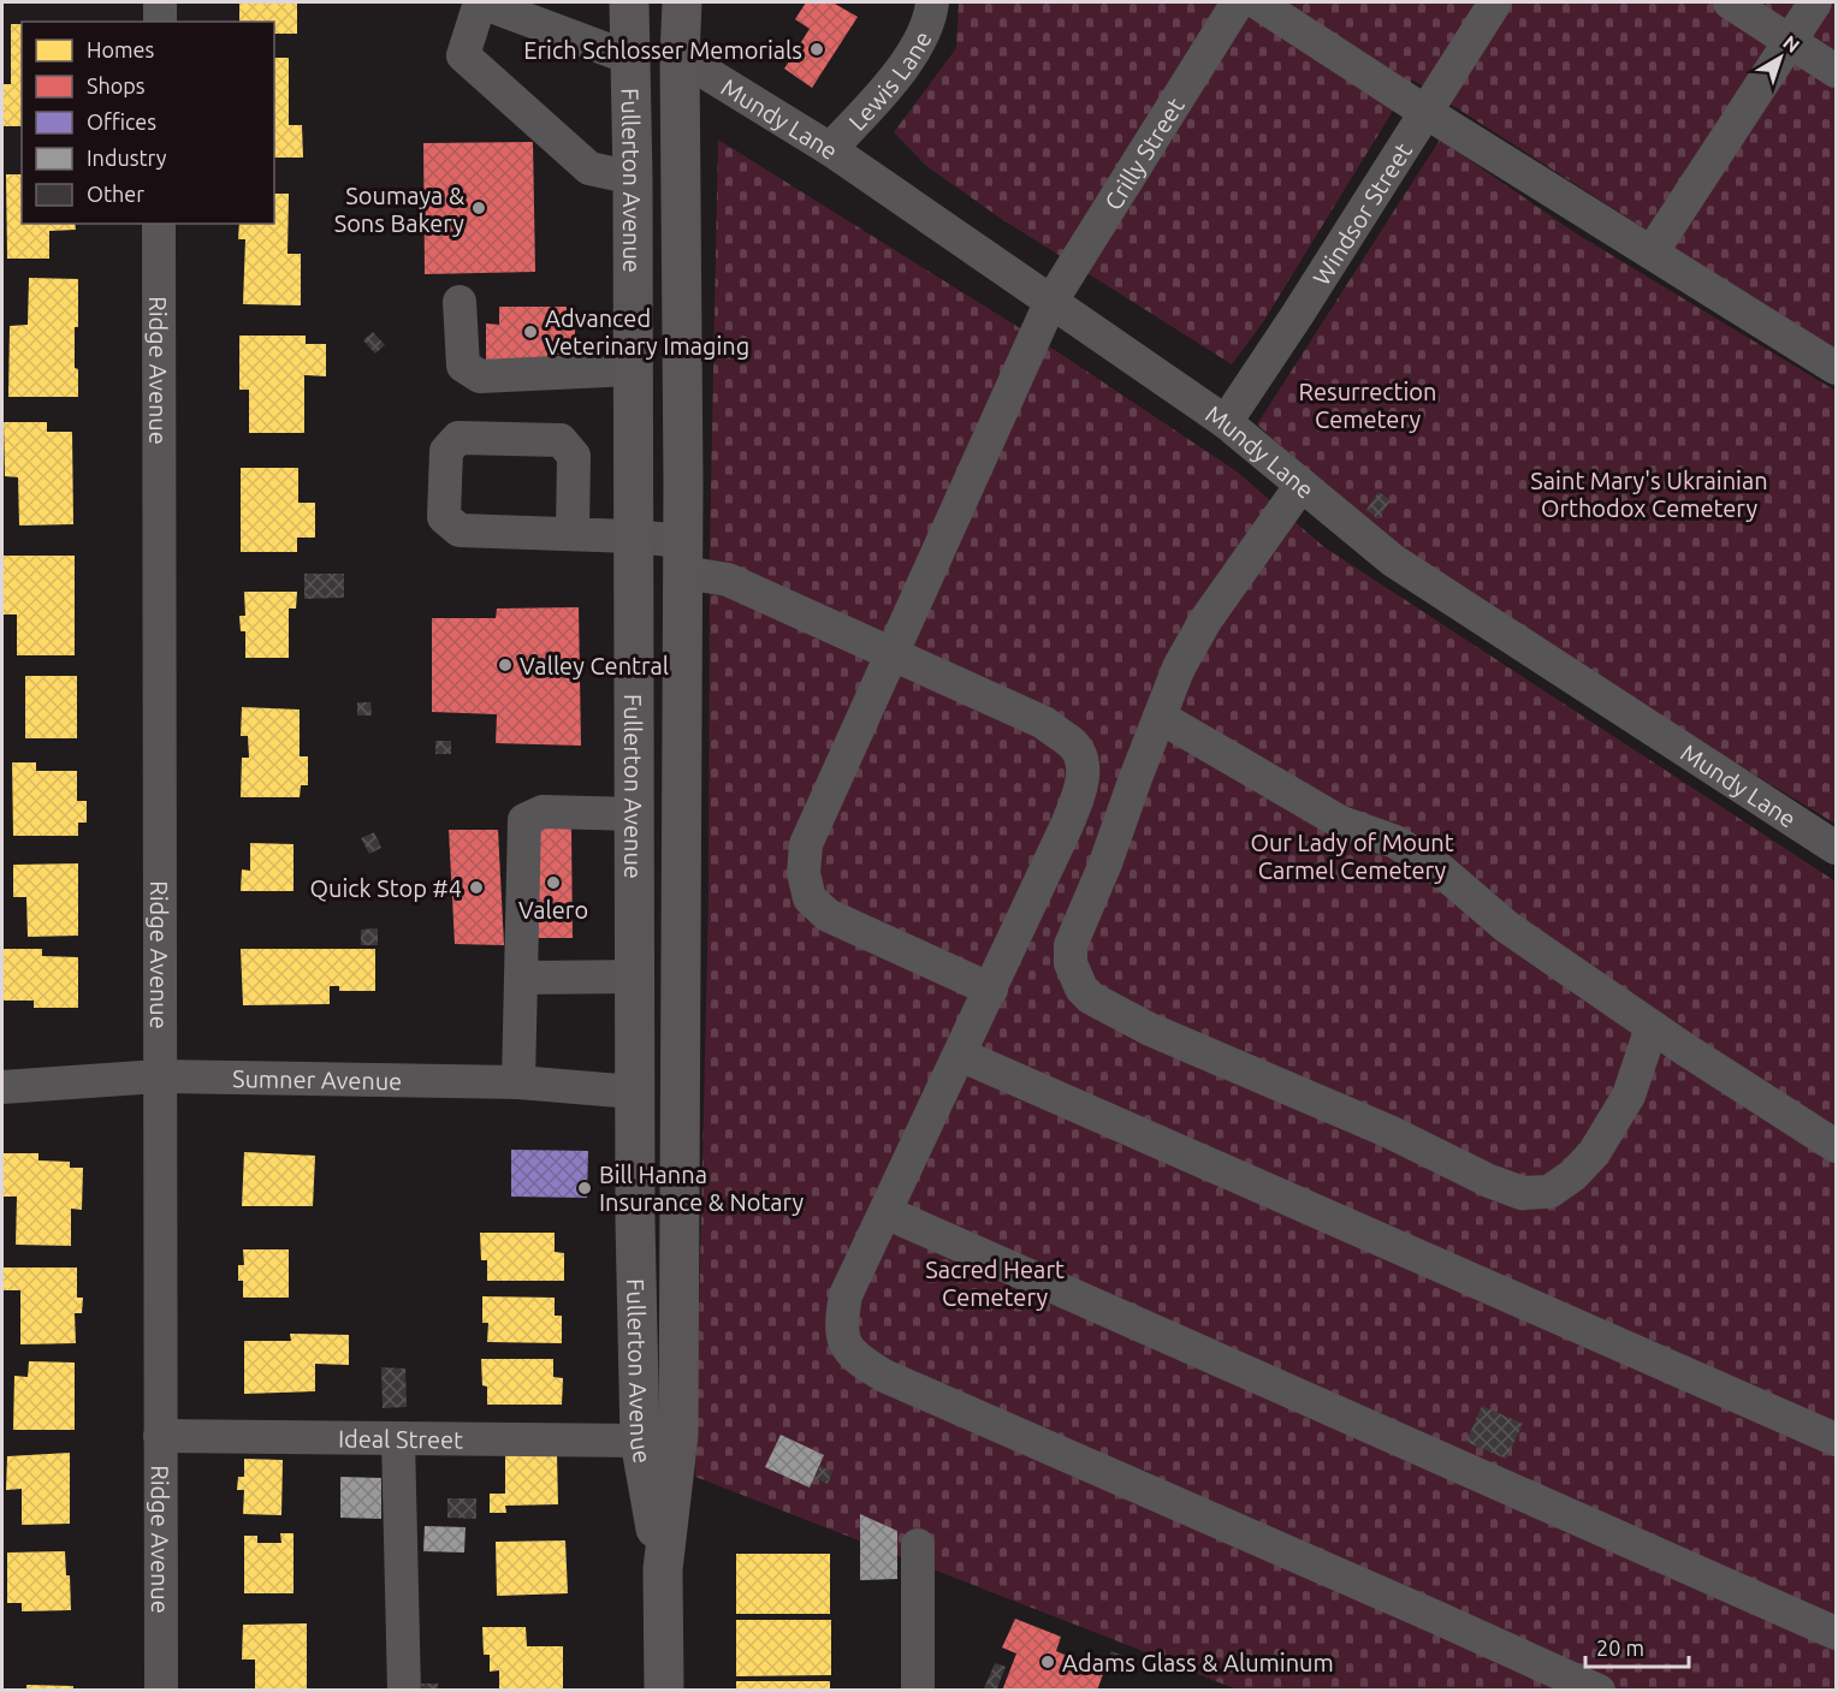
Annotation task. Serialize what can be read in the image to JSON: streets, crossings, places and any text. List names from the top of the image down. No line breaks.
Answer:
{"streets":{"main road":["Fullerton Avenue"],"street":["Lewis Lane","Mundy Lane","Crilly Street","Windsor Street","Ridge Avenue","Sumner Avenue","Ideal Street"]},"crossings":[["Lewis Lane","Mundy Lane"],["Mundy Lane","Crilly Street"],["Mundy Lane","Fullerton Avenue"],["Mundy Lane","Windsor Street"],["Fullerton Avenue","Sumner Avenue"],["Fullerton Avenue","Ideal Street"],["Ridge Avenue","Sumner Avenue"],["Ridge Avenue","Ideal Street"]],"parks":["Resurrection Cemetery","Saint Mary's Ukrainian Orthodox Cemetery","Our Lady of Mount Carmel Cemetery","Sacred Heart Cemetery"],"places":["Erich Schlosser Memorials","Soumaya & Sons Bakery","Advanced Veterinary Imaging","Valley Central","Valero","Quick Stop #4","Bill Hanna Insurance & Notary","Adams Glass & Aluminum"],"legend":["Homes","Shops","Offices","Industry","Other"],"scale_bar":"20 m","north":"top right"}
